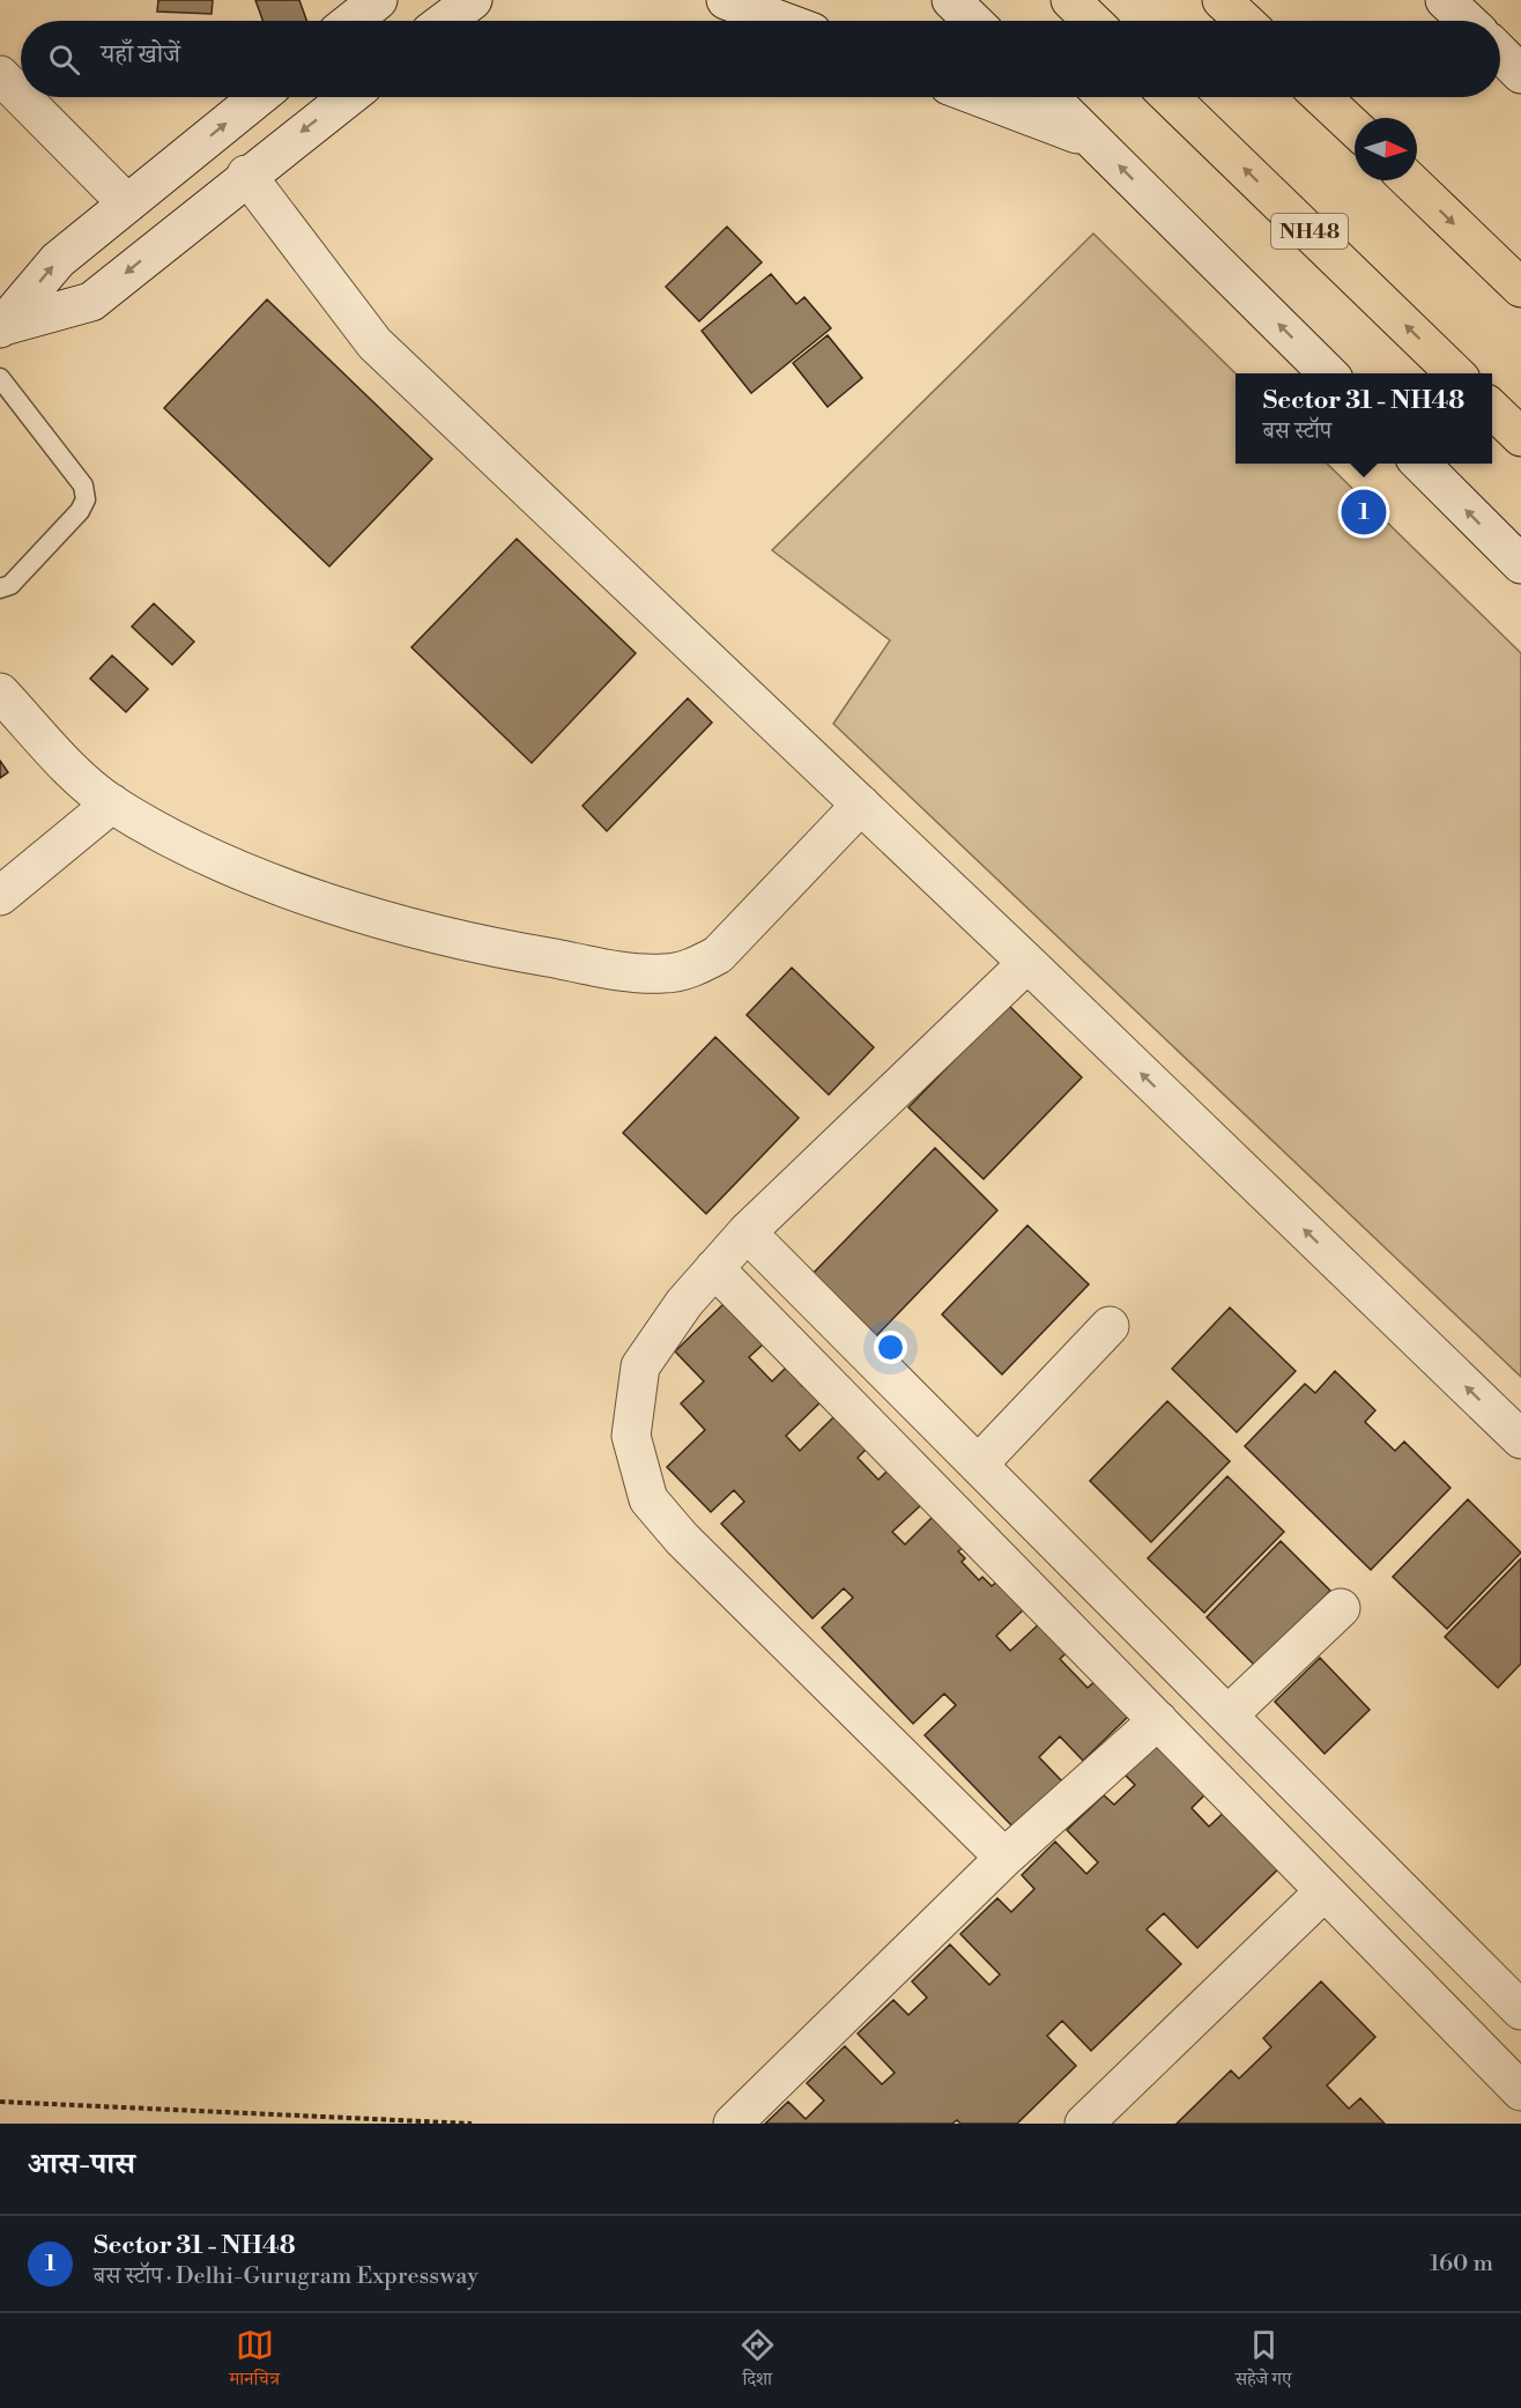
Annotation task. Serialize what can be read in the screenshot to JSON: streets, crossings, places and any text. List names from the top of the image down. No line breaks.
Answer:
{"streets":{"highway":["NH48"]},"north":"right","page":{"search":"यहाँ खोजें","popup":["Sector 31 - NH48","बस स्टॉप"],"pins":"1","heading":"आस-पास","list":[{"mark":"1","name":"Sector 31 - NH48","note":"बस स्टॉप · Delhi-Gurugram Expressway","value":"160 m"}],"nav":["मानचित्र","दिशा","सहेजे गए"]}}
